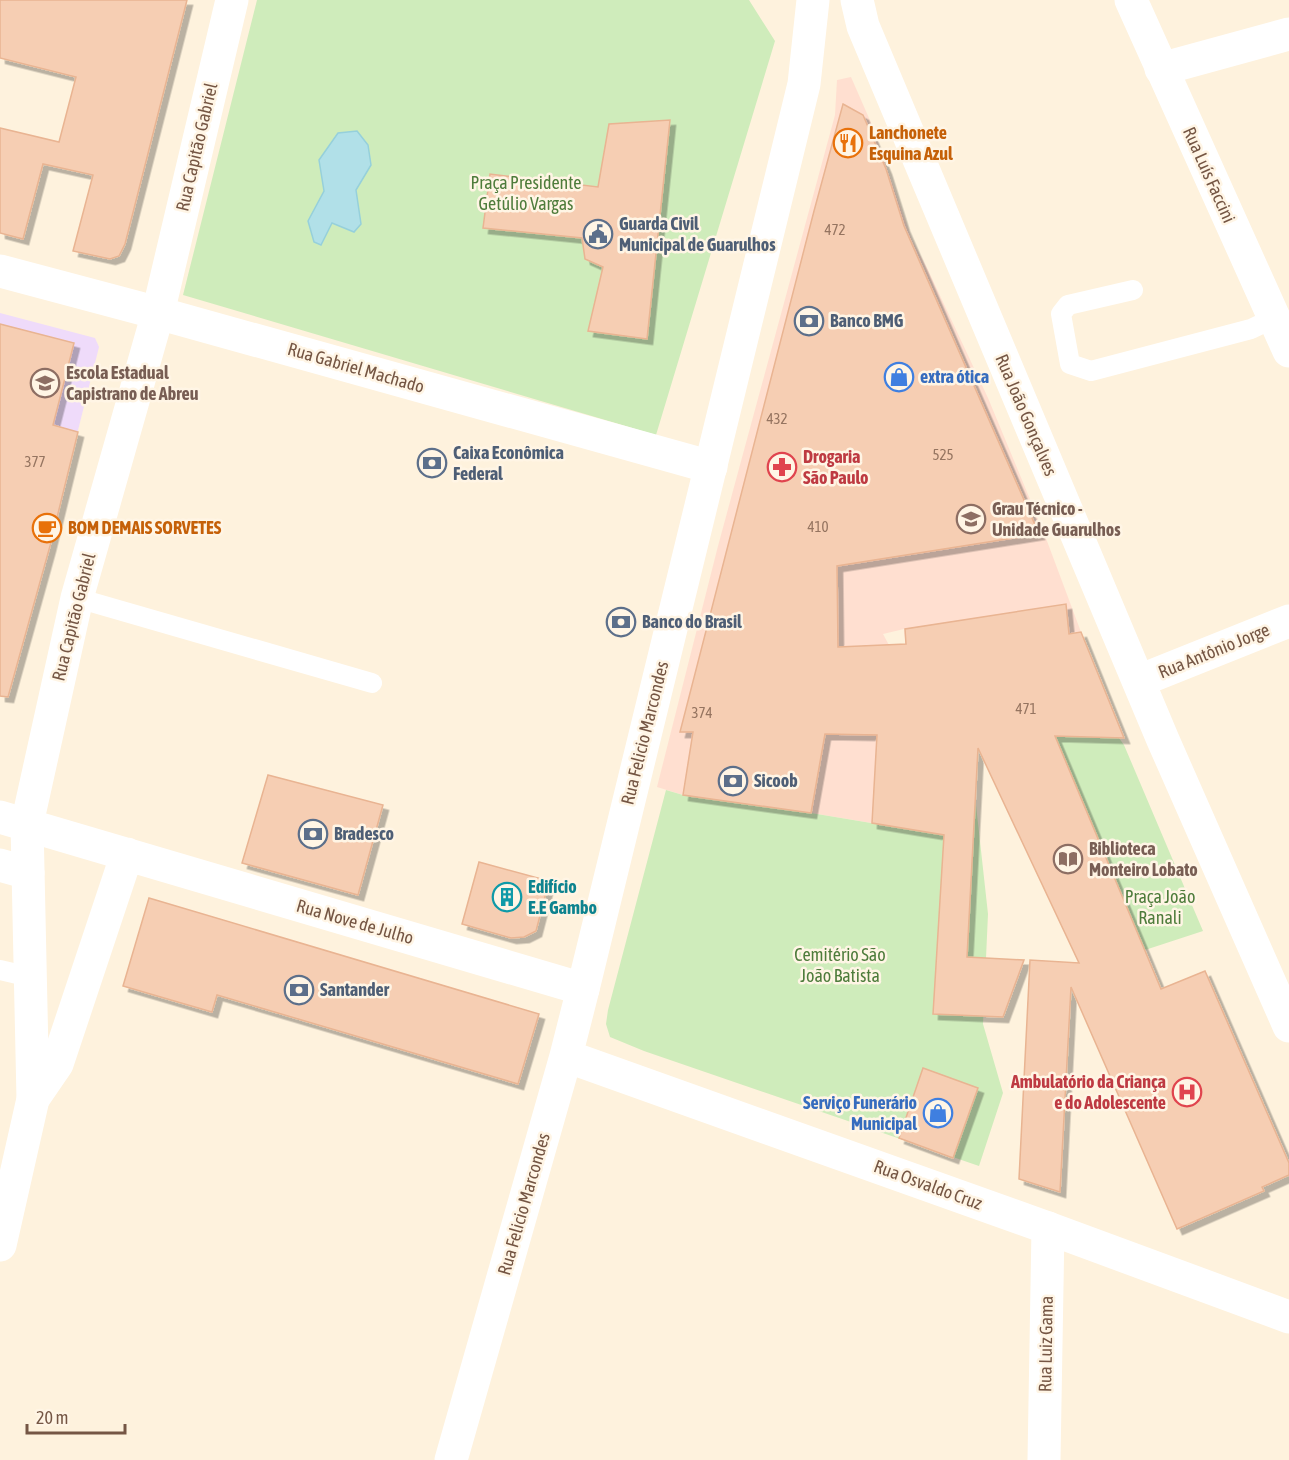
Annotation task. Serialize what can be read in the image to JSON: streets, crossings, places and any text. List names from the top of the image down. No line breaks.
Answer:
{"streets":{"street":["Rua Capitão Gabriel","Rua Luís Faccini","Rua Gabriel Machado","Rua João Gonçalves","Rua Antônio Jorge","Rua Felicio Marcondes","Rua Nove de Julho","Rua Osvaldo Cruz","Rua Luiz Gama"]},"crossings":[["Rua Capitão Gabriel","Rua Gabriel Machado"],["Rua Capitão Gabriel","Rua Nove de Julho"],["Rua Gabriel Machado","Rua Felicio Marcondes"],["Rua João Gonçalves","Rua Antônio Jorge"],["Rua Felicio Marcondes","Rua Nove de Julho"],["Rua Felicio Marcondes","Rua Osvaldo Cruz"],["Rua Osvaldo Cruz","Rua Luiz Gama"]],"parks":["Praça Presidente Getúlio Vargas","Praça João Ranali","Cemitério São João Batista"],"places":{"restaurant":["Lanchonete Esquina Azul"],"public building":["Guarda Civil Municipal de Guarulhos"],"bank":["Banco BMG","Caixa Econômica Federal","Banco do Brasil","Sicoob","Bradesco","Santander"],"shop":["extra ótica","Serviço Funerário Municipal"],"school or university":["Escola Estadual Capistrano de Abreu","Grau Técnico - Unidade Guarulhos"],"pharmacy":["Drogaria São Paulo"],"cafe":["BOM DEMAIS SORVETES"],"library":["Biblioteca Monteiro Lobato"],"building":["Edifício E.E Gambo"],"hospital":["Ambulatório da Criança e do Adolescente"]},"house_numbers":["472","432","525","377","410","471","374"],"scale_bar":"20 m"}
